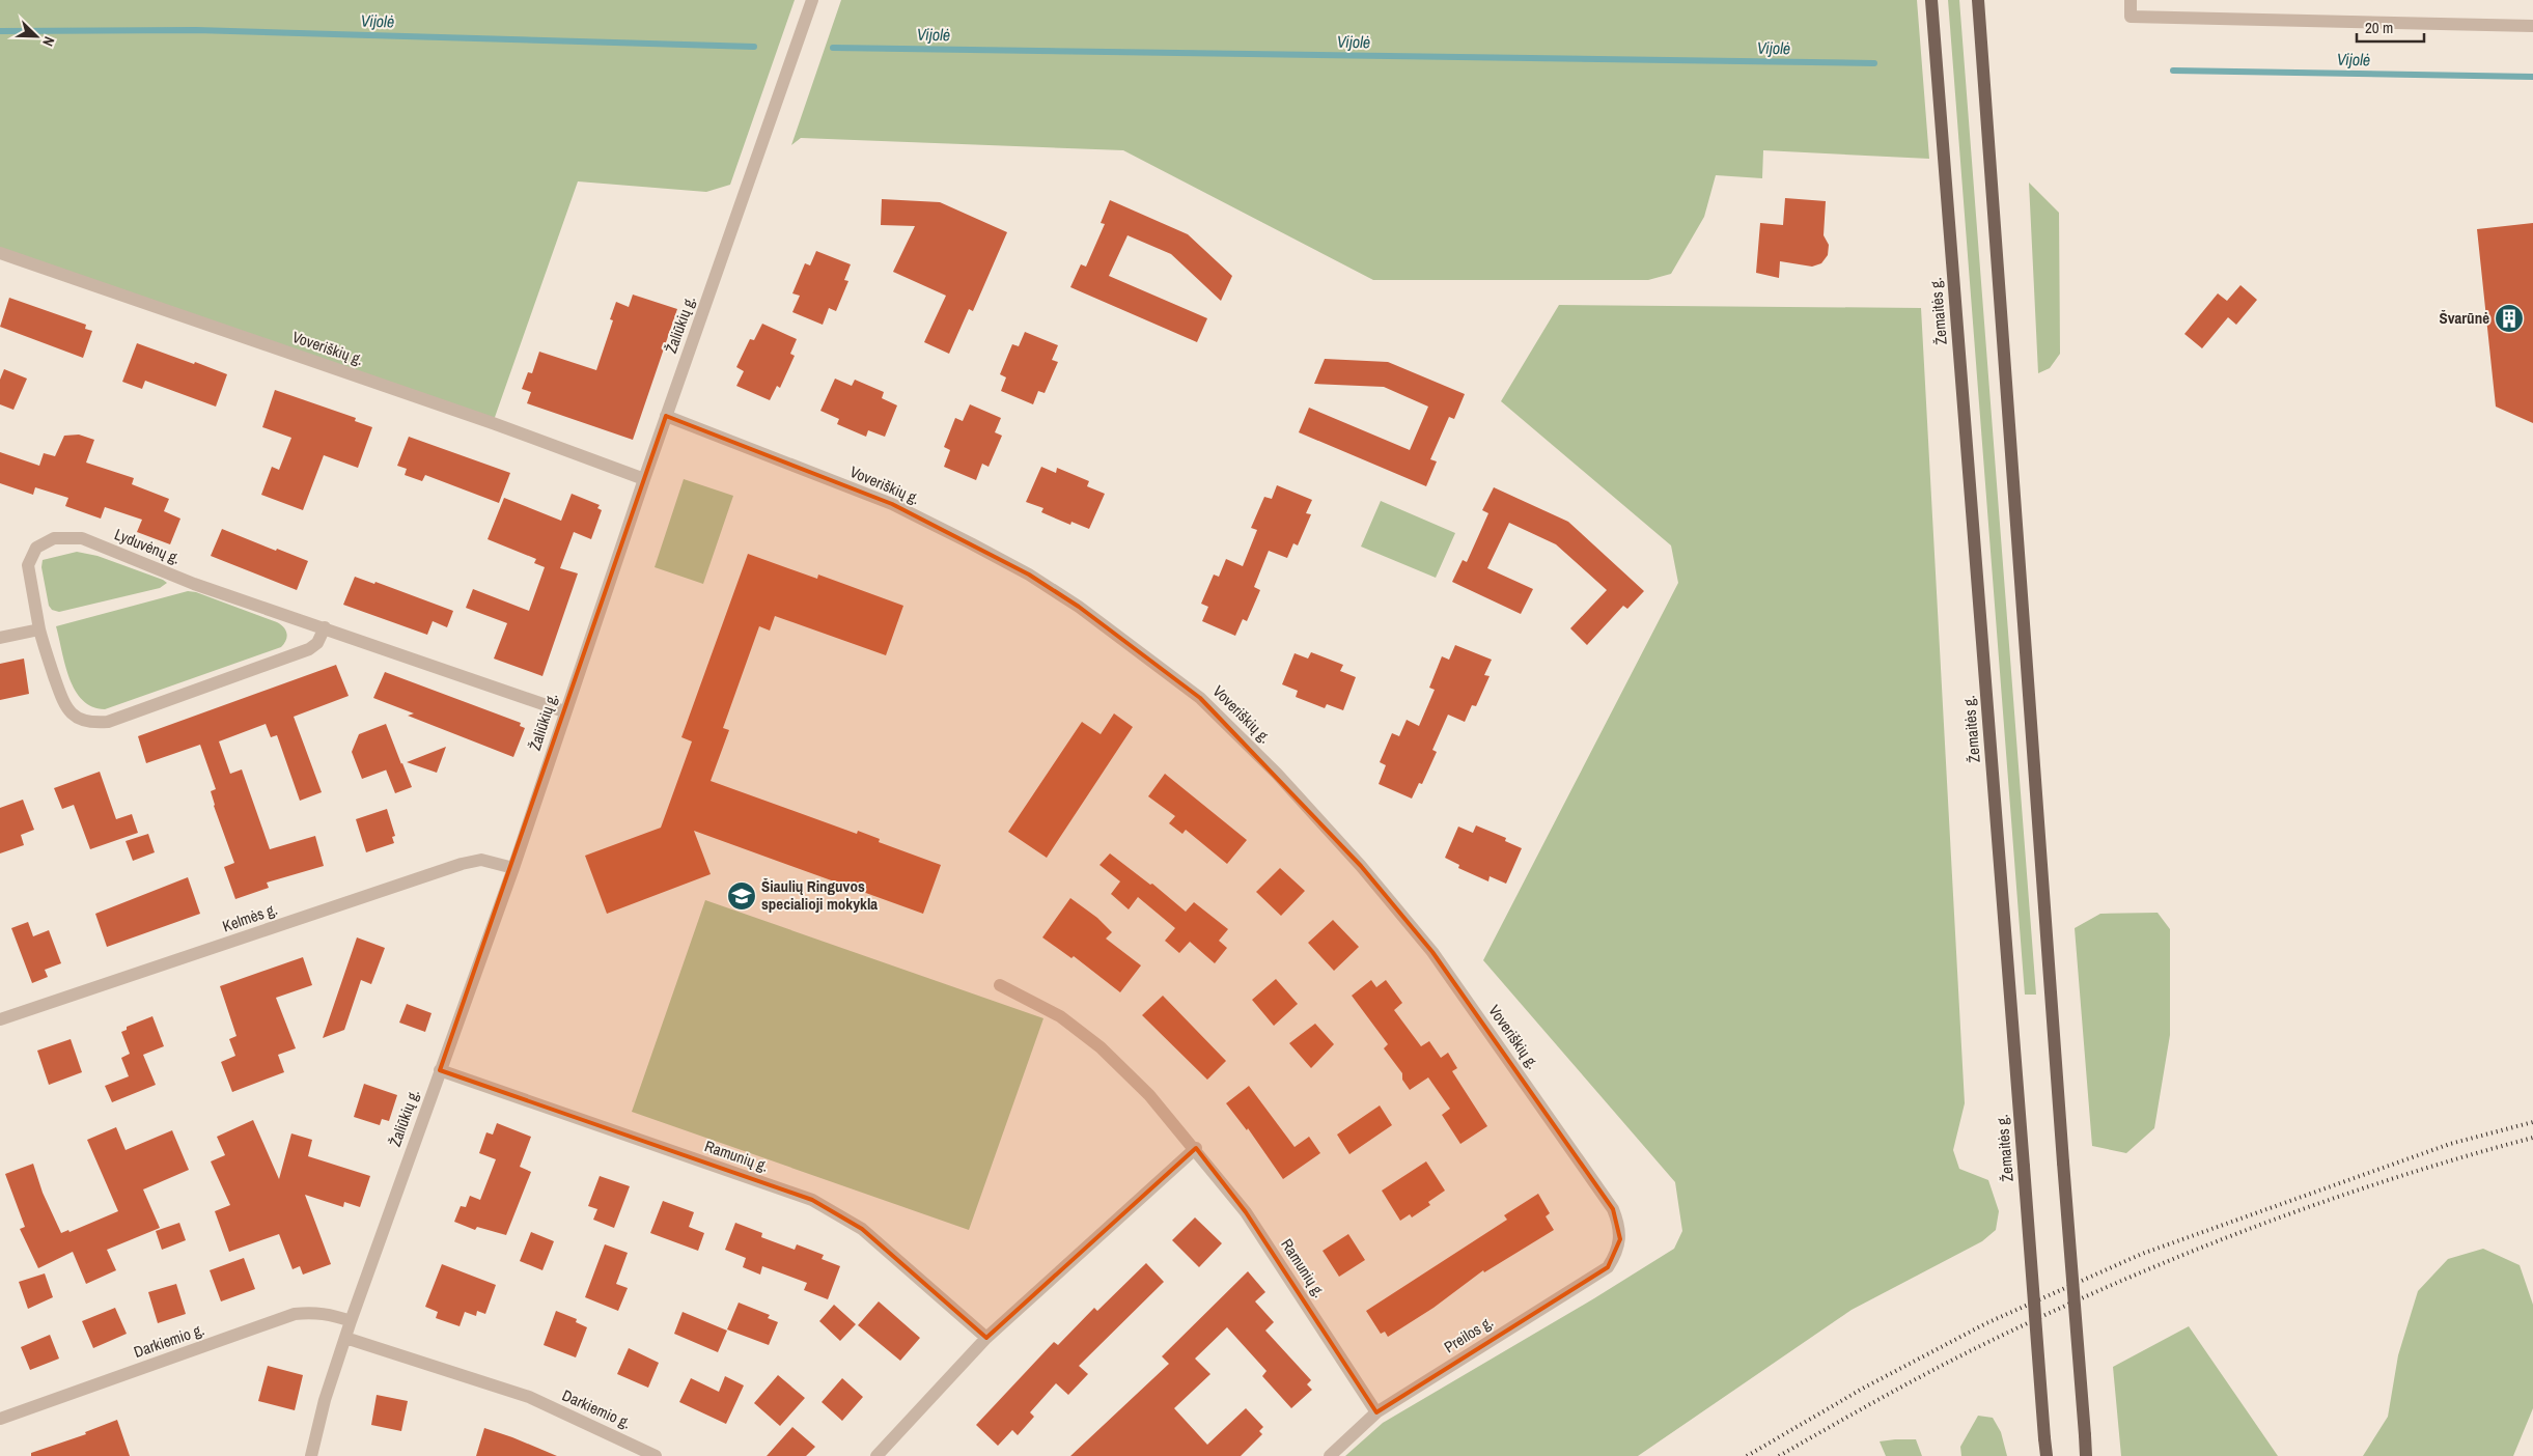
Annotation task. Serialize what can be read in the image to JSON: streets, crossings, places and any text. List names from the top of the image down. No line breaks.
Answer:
{"streets":{"main road":["Žemaitės g."],"street":["Žaliūkių g.","Voveriškių g.","Lyduvėnų g.","Kelmės g.","Ramunių g.","Preilos g.","Darkiemio g."]},"crossings":[["Žaliūkių g.","Voveriškių g."],["Žaliūkių g.","Lyduvėnų g."],["Žaliūkių g.","Kelmės g."],["Žaliūkių g.","Ramunių g."],["Žaliūkių g.","Darkiemio g."],["Voveriškių g.","Preilos g."],["Ramunių g.","Preilos g."]],"water":["Vijolė"],"places":{"building":["Švarūnė"],"school or university":["Šiaulių Ringuvos specialioji mokykla"]},"scale_bar":"20 m","north":"bottom right"}
